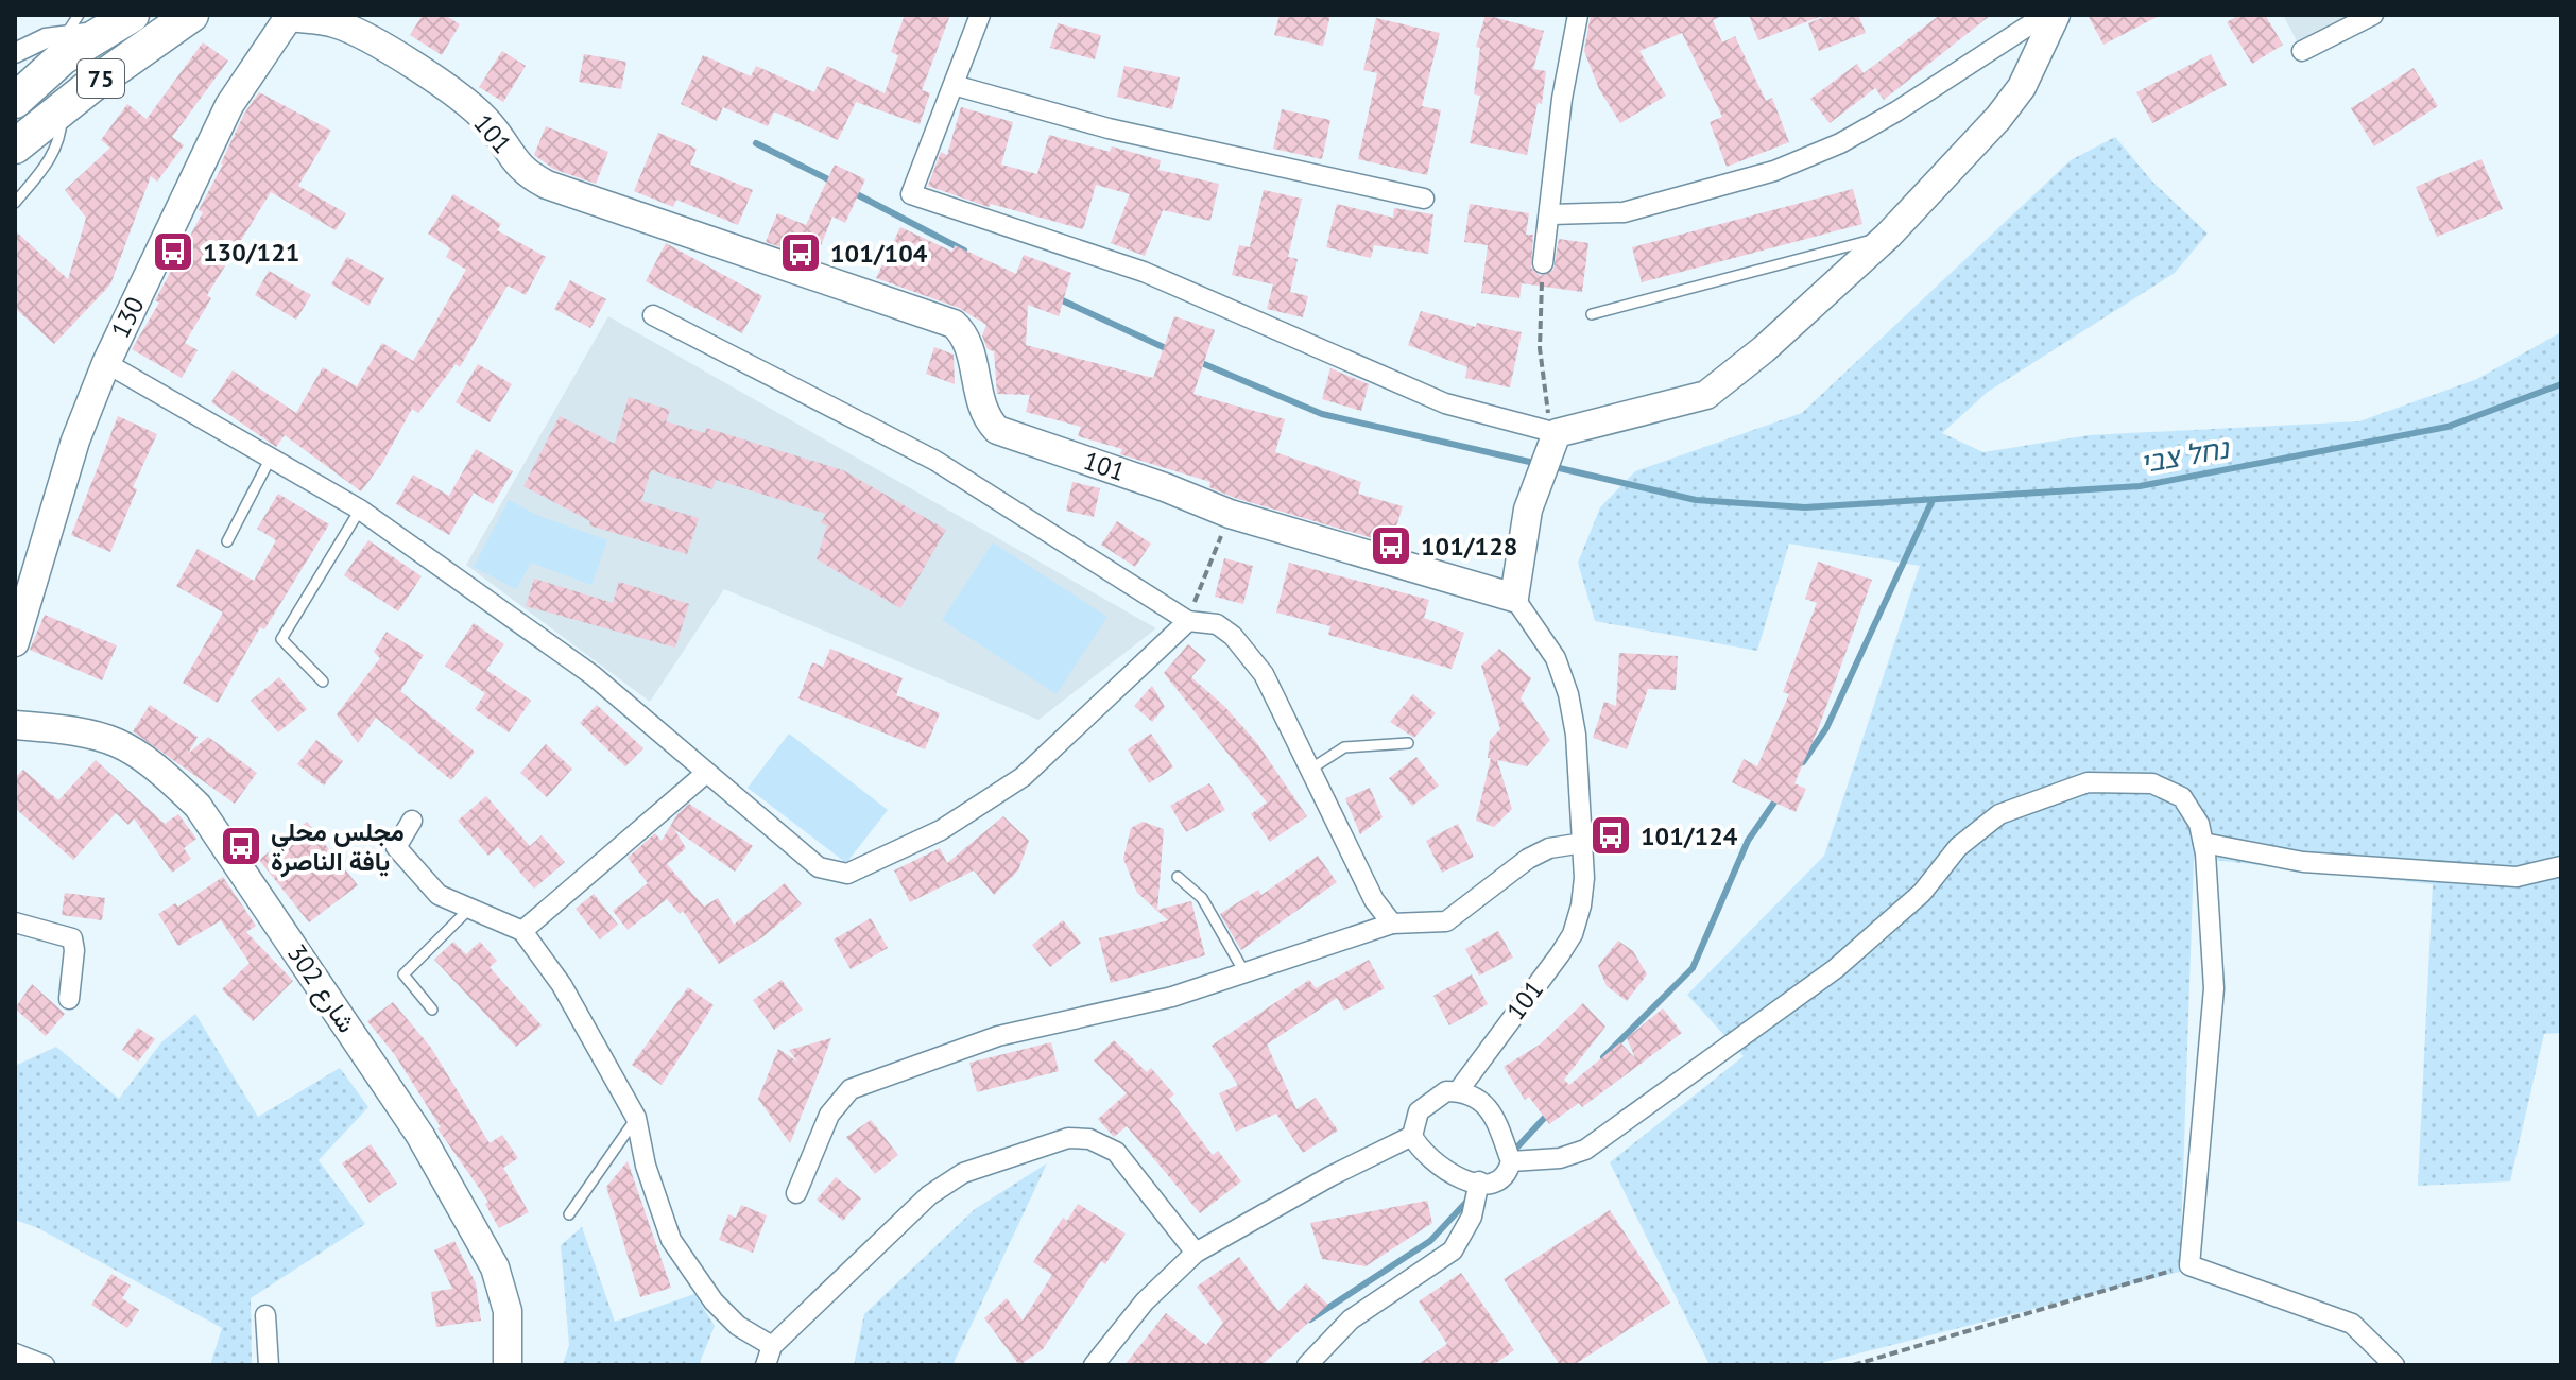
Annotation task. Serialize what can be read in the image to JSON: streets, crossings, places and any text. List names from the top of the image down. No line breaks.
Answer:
{"streets":{"highway":["75"],"street":["101","130","شارع 302"]},"crossings":[["101","130"]],"water":["נחל צבי"],"places":{"bus stop":["130/121","101/104","101/128","101/124","مجلس محلي يافة الناصرة"]}}
